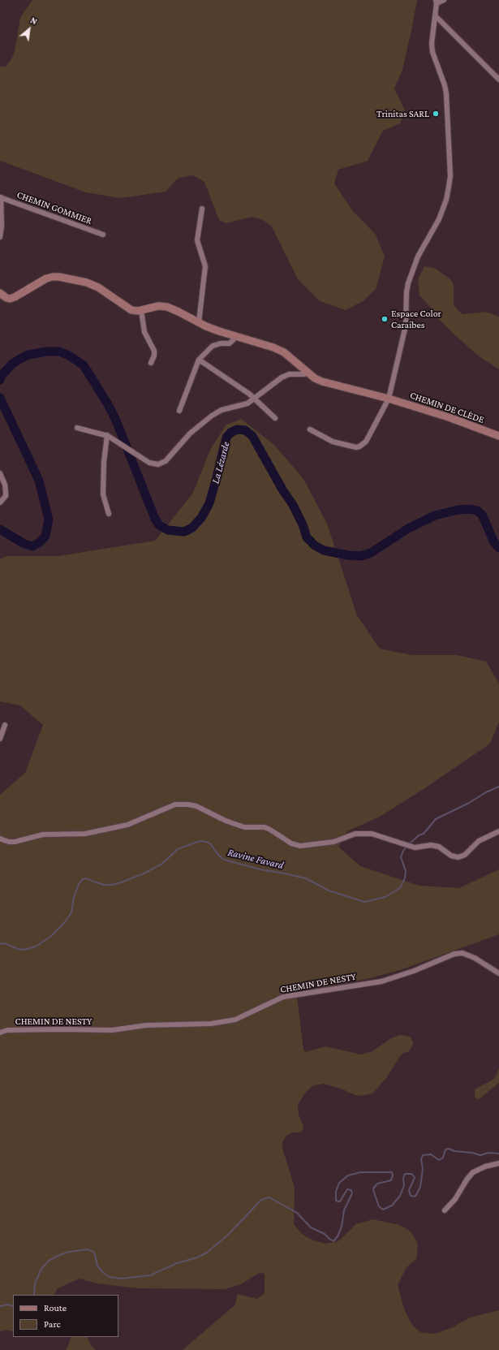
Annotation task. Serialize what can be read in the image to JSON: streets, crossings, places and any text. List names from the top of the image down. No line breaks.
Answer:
{"streets":{"main road":["CHEMIN DE CLÈDE"],"street":["CHEMIN GOMMIER","CHEMIN DE NESTY"]},"water":["La Lézarde","Ravine Favard"],"places":["Trinitas SARL","Espace Color Caraibes"],"legend":["Route","Parc"],"north":"top right"}
